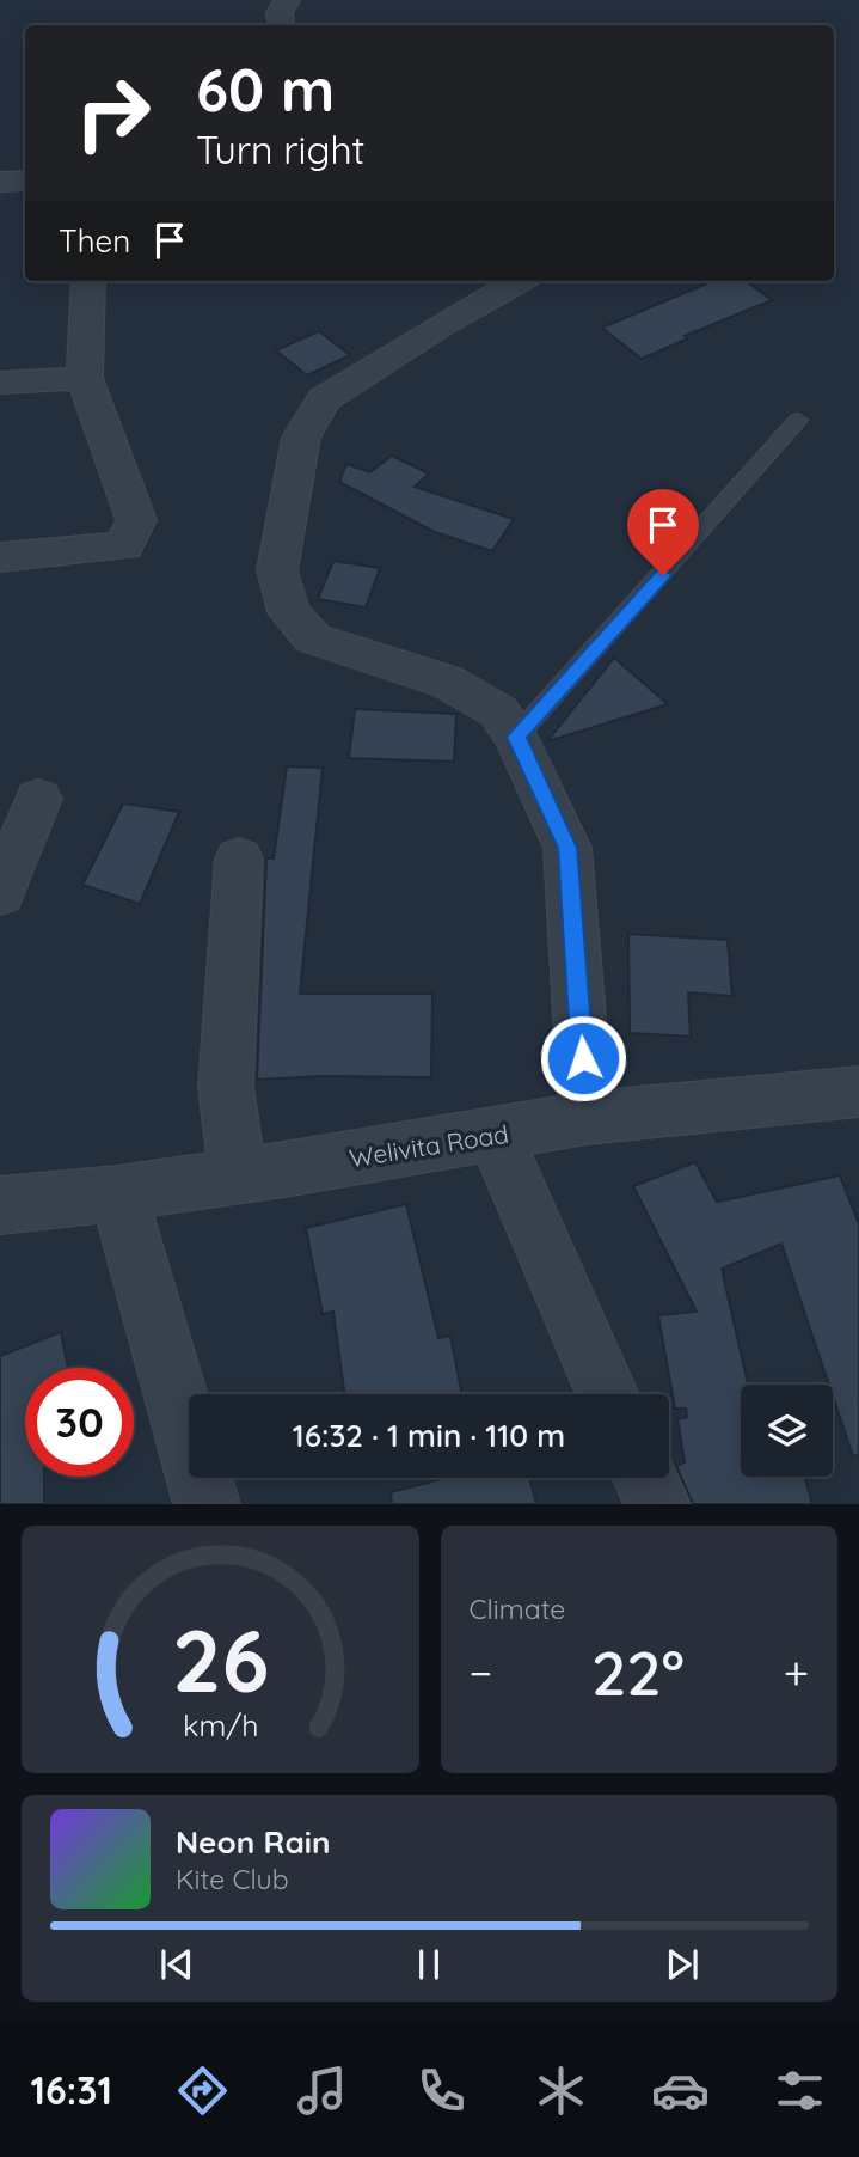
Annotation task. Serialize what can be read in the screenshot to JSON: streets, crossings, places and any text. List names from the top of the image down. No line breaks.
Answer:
{"streets":{"street":["Welivita Road"]},"page":{"turn":["60 m","Turn right"],"then":"Then","limit":"30","trip":"16:32 · 1 min · 110 m","tile":"Climate","heat":["−","22°","+"],"song":["Neon Rain","Kite Club"],"tabs":"16:31","gauge":["26","km/h"]}}
